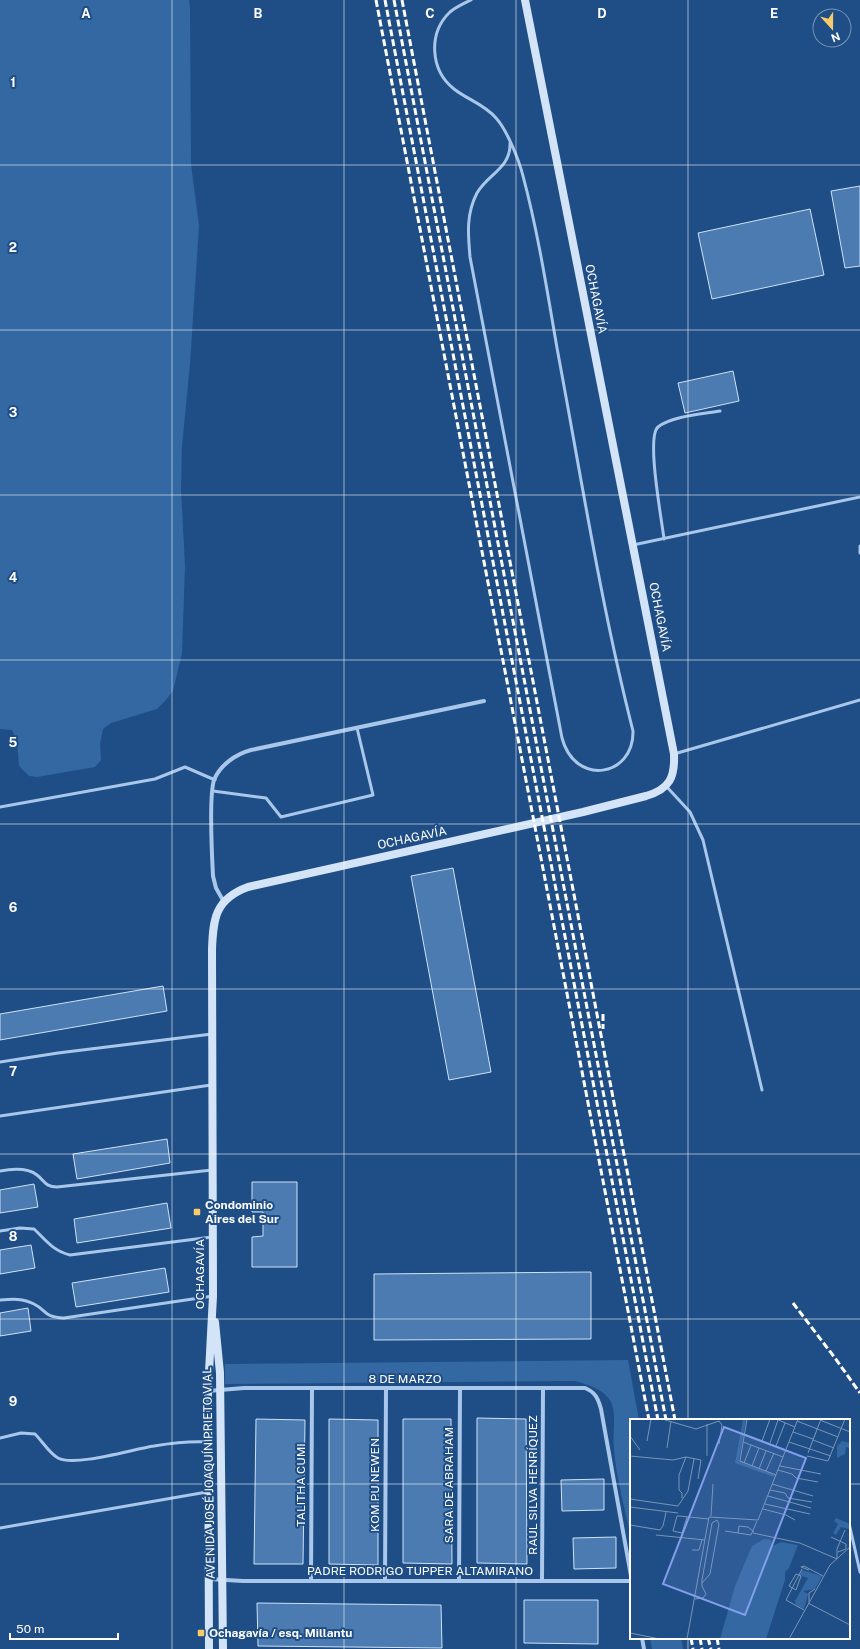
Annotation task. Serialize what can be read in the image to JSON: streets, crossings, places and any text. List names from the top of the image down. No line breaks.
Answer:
{"streets":{"main road":["OCHAGAVÍA","AVENIDA JOSÉ JOAQUÍN PRIETO VIAL"],"street":["8 DE MARZO","TALITHA CUMI","KOM PU NEWEN","SARA DE ABRAHAM","RAUL SILVA HENRÍQUEZ","PADRE RODRIGO TUPPER ALTAMIRANO"]},"crossings":[["OCHAGAVÍA","8 DE MARZO"],["OCHAGAVÍA","AVENIDA JOSÉ JOAQUÍN PRIETO VIAL"],["OCHAGAVÍA","PADRE RODRIGO TUPPER ALTAMIRANO"],["8 DE MARZO","AVENIDA JOSÉ JOAQUÍN PRIETO VIAL"],["8 DE MARZO","TALITHA CUMI"],["8 DE MARZO","KOM PU NEWEN"],["8 DE MARZO","SARA DE ABRAHAM"],["8 DE MARZO","RAUL SILVA HENRÍQUEZ"],["AVENIDA JOSÉ JOAQUÍN PRIETO VIAL","PADRE RODRIGO TUPPER ALTAMIRANO"],["TALITHA CUMI","PADRE RODRIGO TUPPER ALTAMIRANO"],["KOM PU NEWEN","PADRE RODRIGO TUPPER ALTAMIRANO"],["SARA DE ABRAHAM","PADRE RODRIGO TUPPER ALTAMIRANO"],["RAUL SILVA HENRÍQUEZ","PADRE RODRIGO TUPPER ALTAMIRANO"]],"places":{"transit":["Condominio Aires del Sur","Ochagavía / esq. Millantu"]},"scale_bar":"50 m","north":"bottom","grid":{"columns":["A","B","C","D","E"],"rows":["1","2","3","4","5","6","7","8","9"]}}
